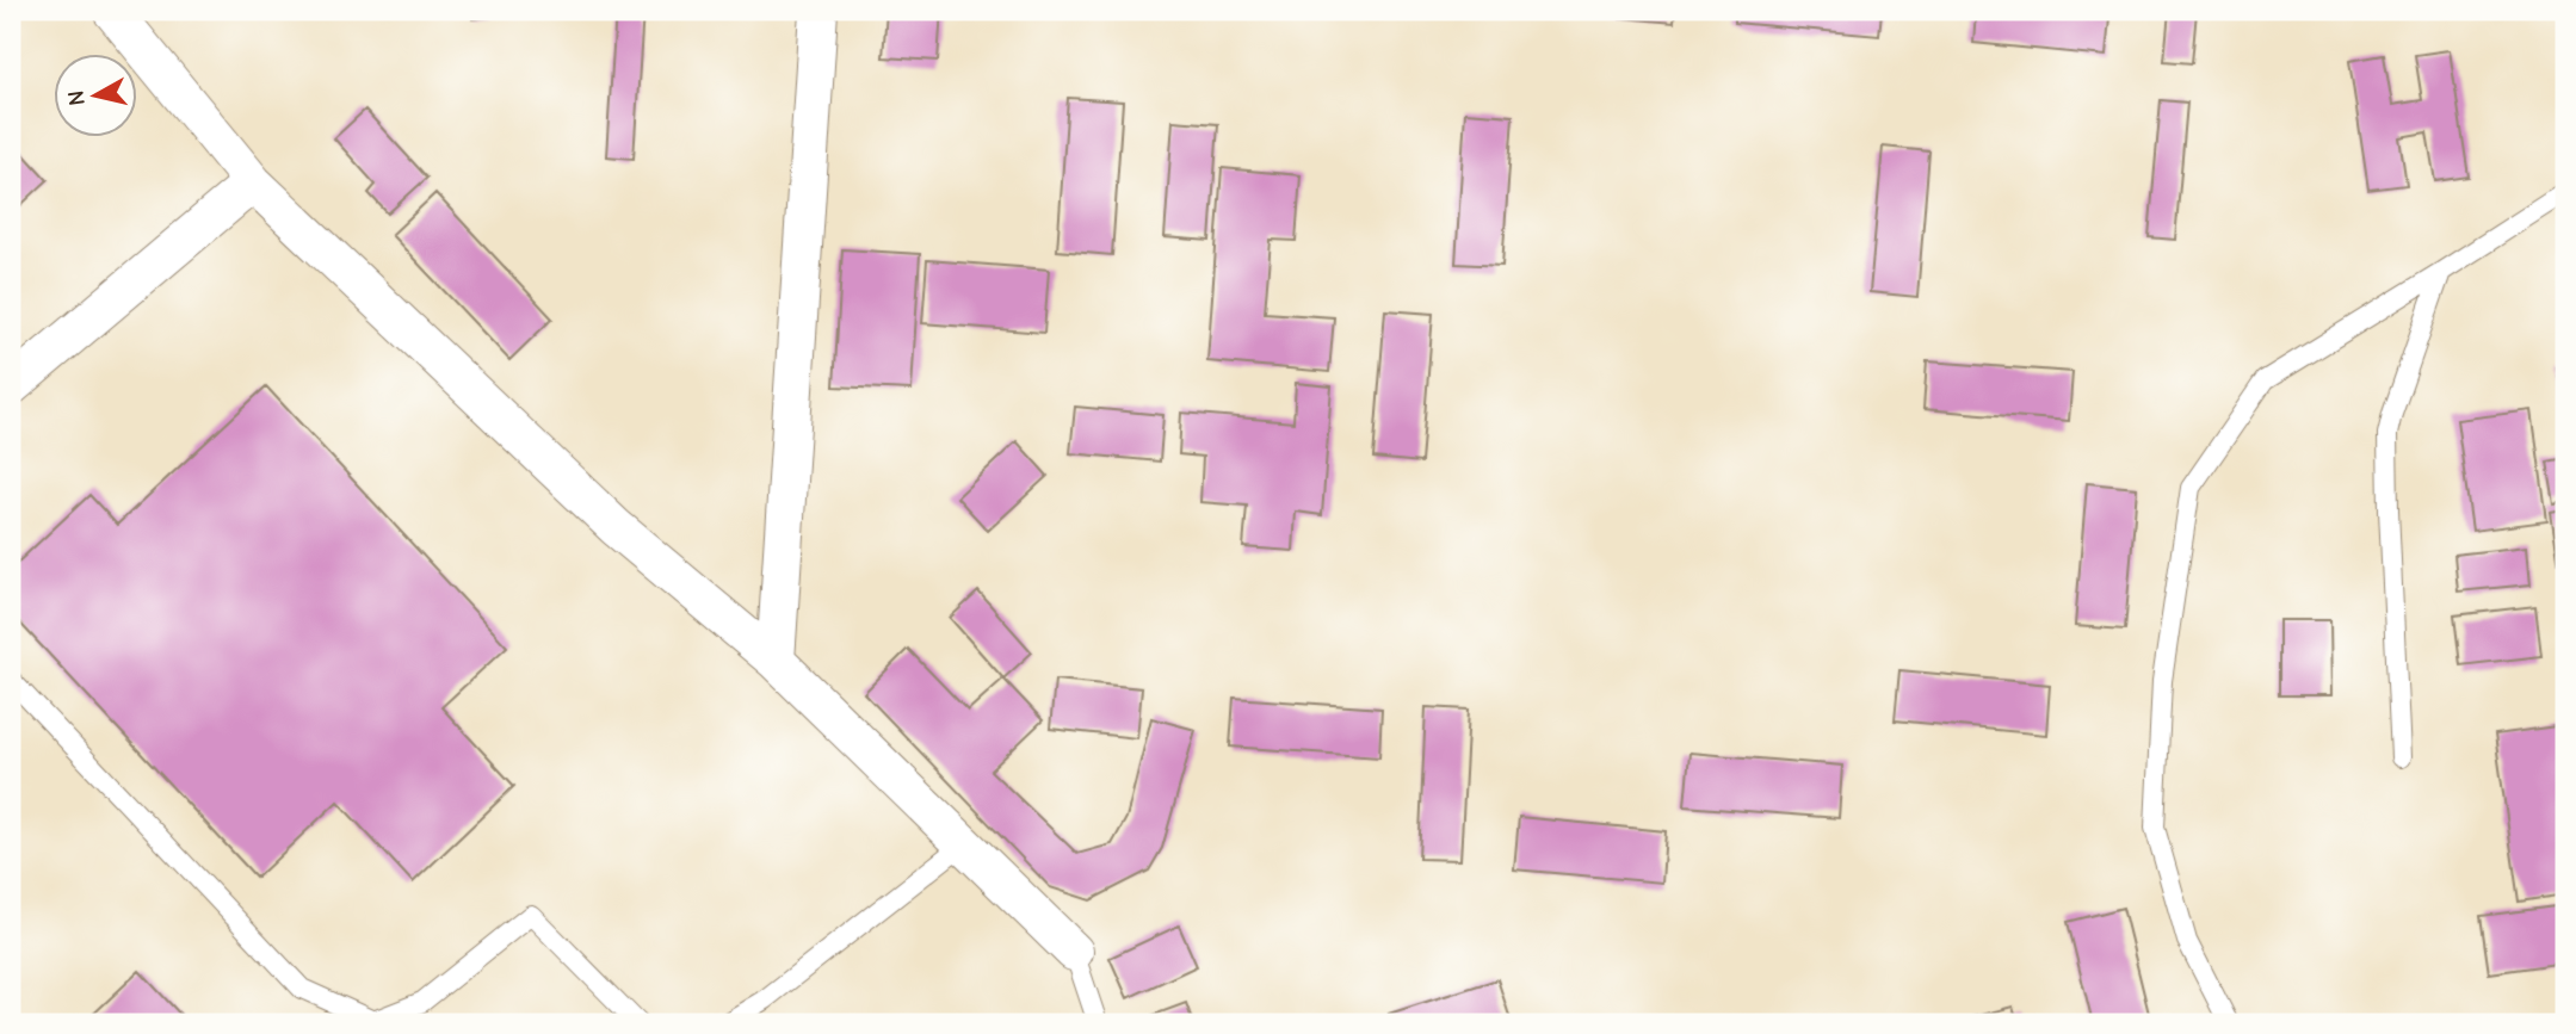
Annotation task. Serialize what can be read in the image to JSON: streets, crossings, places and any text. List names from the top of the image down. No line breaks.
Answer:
{"north":"left"}
